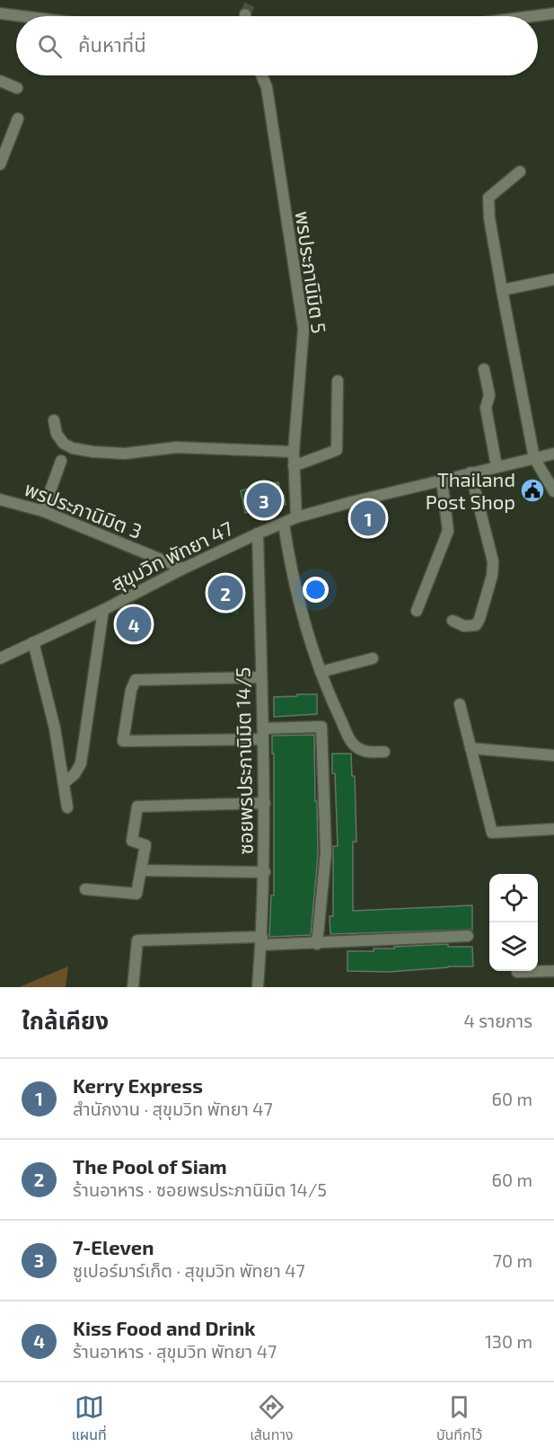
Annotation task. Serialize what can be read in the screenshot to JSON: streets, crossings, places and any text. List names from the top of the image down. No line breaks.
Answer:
{"streets":{"street":["พรประภานิมิต 5","พรประภานิมิต 3","สุขุมวิท พัทยา 47","ซอยพรประภานิมิต 14/5"]},"crossings":[["พรประภานิมิต 5","สุขุมวิท พัทยา 47"],["พรประภานิมิต 3","สุขุมวิท พัทยา 47"],["สุขุมวิท พัทยา 47","ซอยพรประภานิมิต 14/5"]],"places":{"public building":["Thailand Post Shop"]},"page":{"search":"ค้นหาที่นี่","pins":["3","1","2","4"],"heading":["ใกล้เคียง","4 รายการ"],"list":[{"mark":"1","name":"Kerry Express","note":"สำนักงาน · สุขุมวิท พัทยา 47","value":"60 m"},{"mark":"2","name":"The Pool of Siam","note":"ร้านอาหาร · ซอยพรประภานิมิต 14/5","value":"60 m"},{"mark":"3","name":"7-Eleven","note":"ซูเปอร์มาร์เก็ต · สุขุมวิท พัทยา 47","value":"70 m"},{"mark":"4","name":"Kiss Food and Drink","note":"ร้านอาหาร · สุขุมวิท พัทยา 47","value":"130 m"}],"nav":["แผนที่","เส้นทาง","บันทึกไว้"]}}
